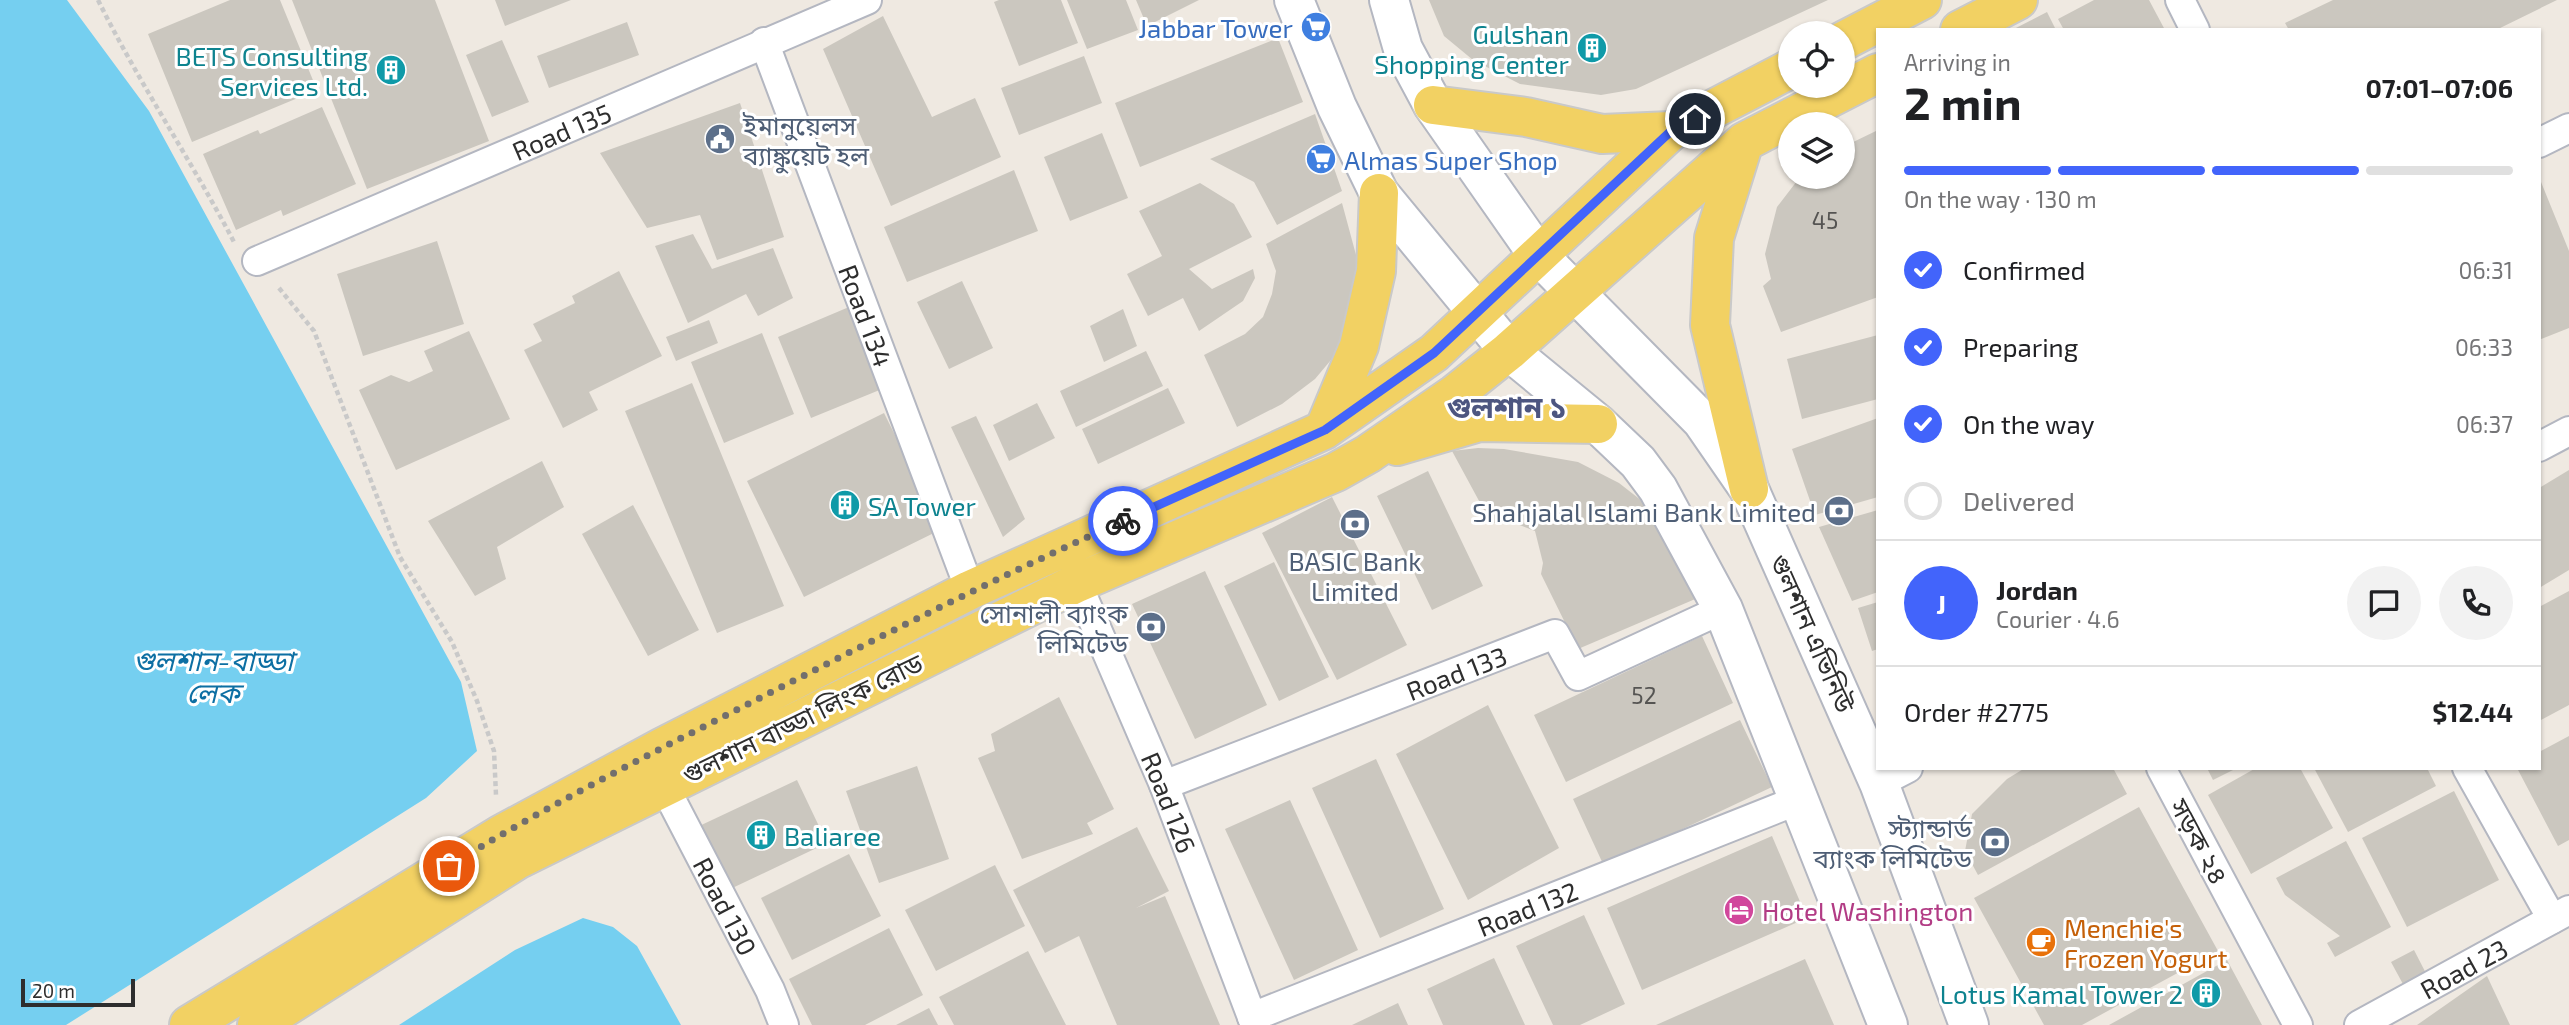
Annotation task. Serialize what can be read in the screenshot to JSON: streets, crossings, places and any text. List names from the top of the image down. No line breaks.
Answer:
{"streets":{"main road":["গুলশান এভিনিউ","গুলশান বাড্ডা লিংক রোড"],"street":["Road 135","Road 134","Road 133","Road 126","সড়ক ২৪","Road 130","Road 132","Road 23"]},"crossings":[["Road 135","Road 134"],["Road 134","গুলশান বাড্ডা লিংক রোড"],["গুলশান এভিনিউ","গুলশান বাড্ডা লিংক রোড"],["Road 133","Road 126"],["গুলশান বাড্ডা লিংক রোড","Road 126"],["গুলশান বাড্ডা লিংক রোড","Road 130"],["Road 126","Road 132"]],"districts":["গুলশান ১"],"water":["গুলশান-বাড্ডা লেক"],"places":{"supermarket":["Jabbar Tower","Almas Super Shop"],"building":["Gulshan Shopping Center","BETS Consulting Services Ltd.","SA Tower","Baliaree","Lotus Kamal Tower 2"],"public building":["ইমানুয়েলস ব্যাঙ্কুয়েট হল"],"bank":["Shahjalal Islami Bank Limited","BASIC Bank Limited","সোনালী ব্যাংক লিমিটেড","স্ট্যান্ডার্ড ব্যাংক লিমিটেড"],"hotel":["Hotel Washington"],"cafe":["Menchie's Frozen Yogurt"]},"house_numbers":["45","52"],"scale_bar":"20 m","page":{"heading":["2 min","Arriving in","07:01–07:06"],"panel":["Jordan","Courier · 4.6","Order #2775","$12.44"],"bar":"On the way · 130 m","list":[["Confirmed","06:31"],["Preparing","06:33"],["On the way","06:37"],"Delivered"],"round":"J","scale":"20 m"}}
